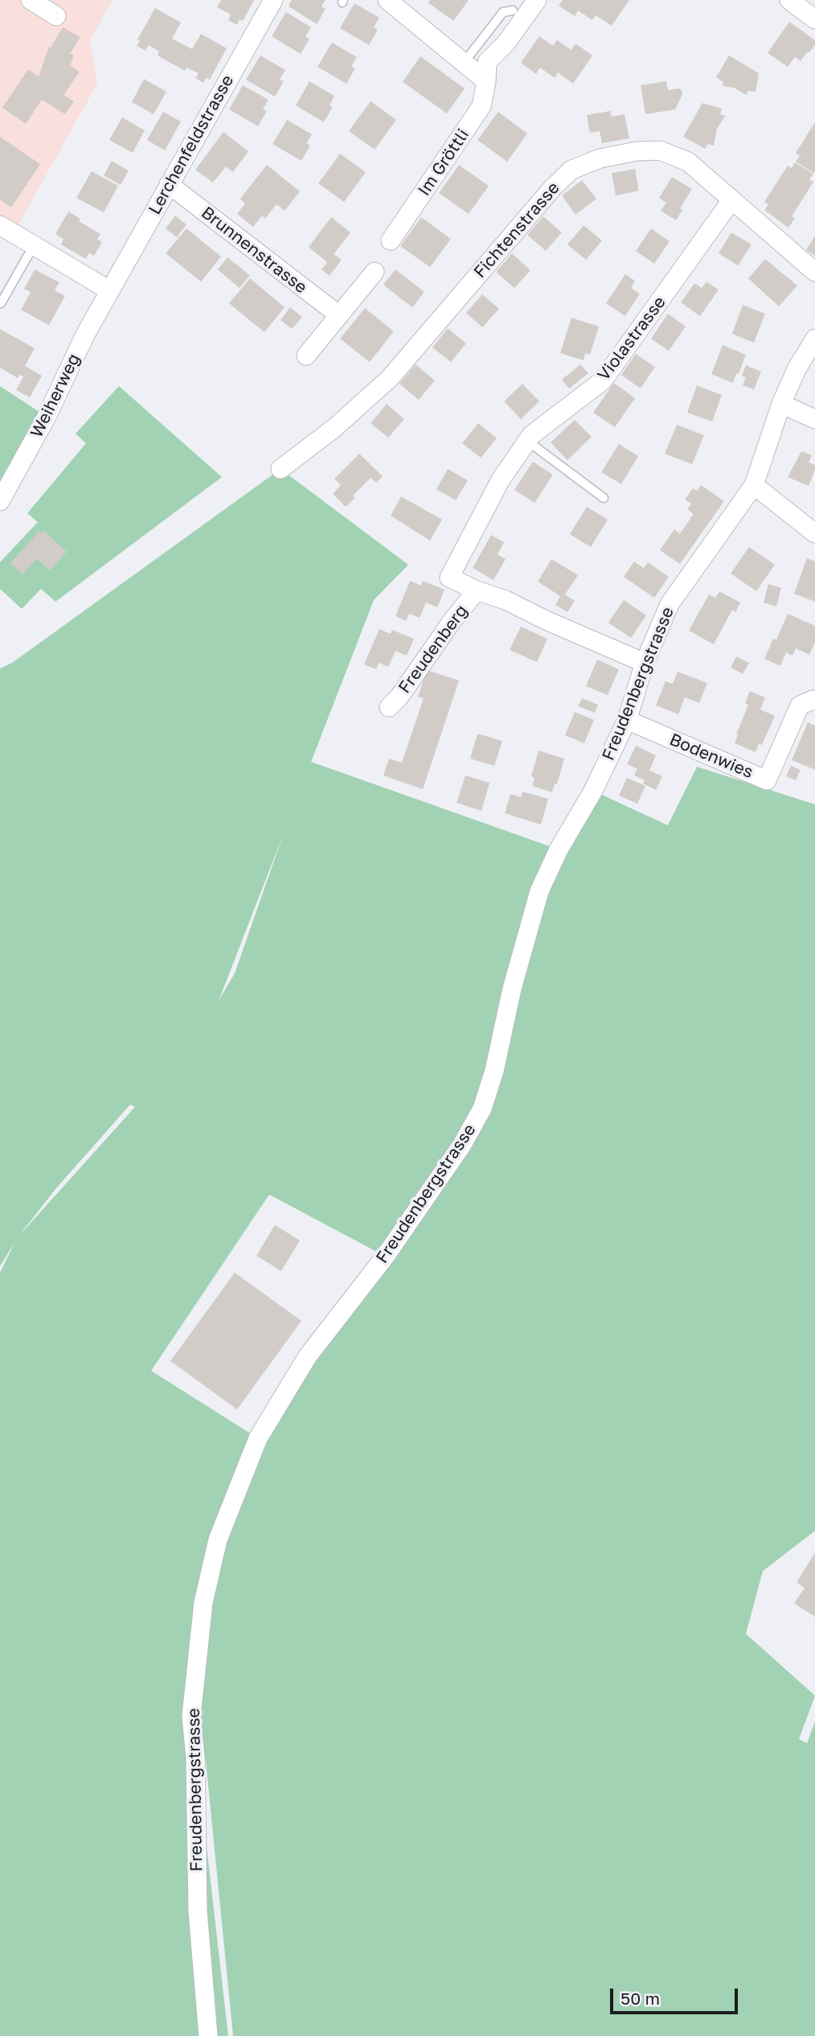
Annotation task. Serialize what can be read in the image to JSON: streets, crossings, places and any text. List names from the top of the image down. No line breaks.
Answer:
{"streets":{"street":["Lerchenfeldstrasse","Im Gröttli","Fichtenstrasse","Brunnenstrasse","Violastrasse","Weiherweg","Freudenberg","Freudenbergstrasse","Bodenwies"]},"crossings":[["Lerchenfeldstrasse","Brunnenstrasse"],["Lerchenfeldstrasse","Weiherweg"],["Fichtenstrasse","Violastrasse"],["Violastrasse","Freudenberg"],["Freudenbergstrasse","Bodenwies"]],"scale_bar":"50 m"}
